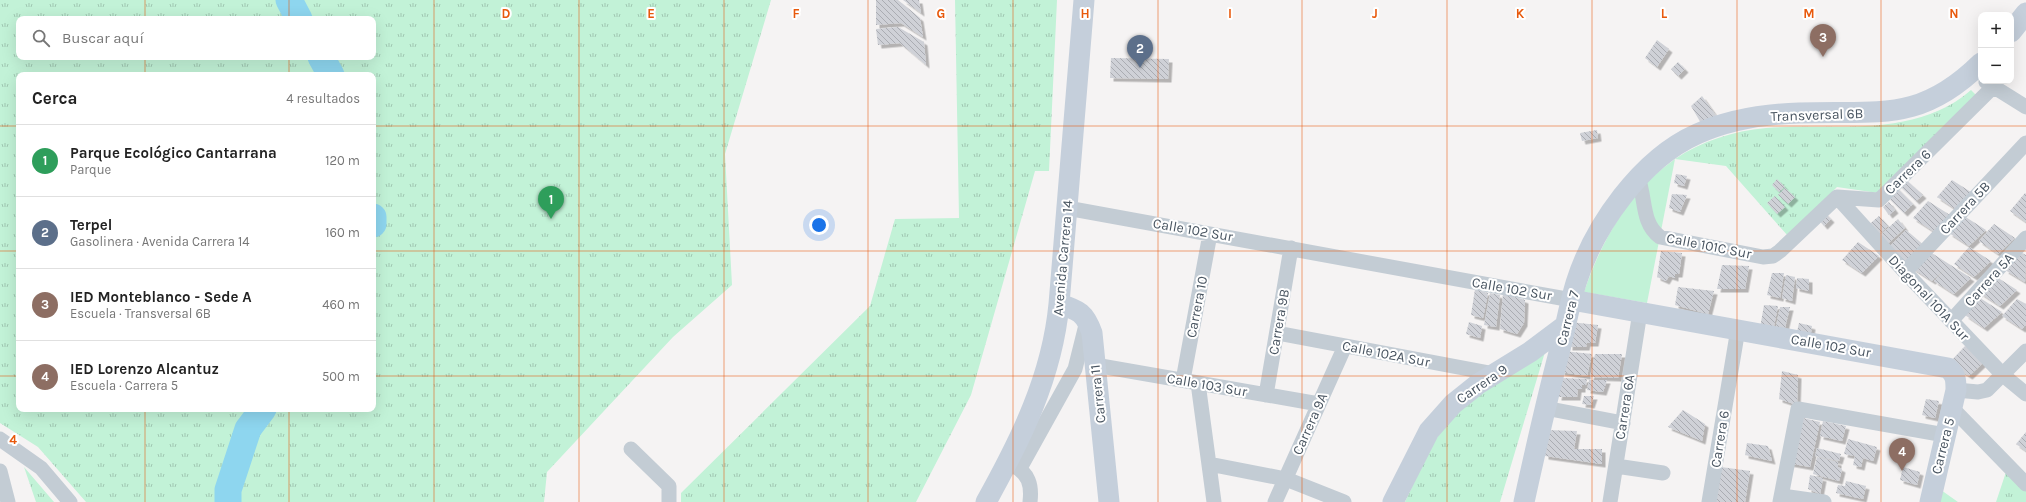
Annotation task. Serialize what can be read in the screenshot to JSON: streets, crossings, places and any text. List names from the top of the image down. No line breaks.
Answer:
{"streets":{"street":["Transversal 6B","Carrera 6","Carrera 5B","Calle 102 Sur","Calle 101C Sur","Avenida Carrera 14","Carrera 5A","Diagonal 101A Sur","Carrera 10","Carrera 7","Carrera 9B","Calle 102A Sur","Carrera 9","Calle 103 Sur","Carrera 11","Carrera 6A","Carrera 9A","Carrera 5"]},"crossings":[["Transversal 6B","Carrera 7"],["Carrera 6","Calle 102 Sur"],["Carrera 6","Calle 101C Sur"],["Carrera 6","Diagonal 101A Sur"],["Carrera 5B","Diagonal 101A Sur"],["Calle 102 Sur","Avenida Carrera 14"],["Calle 102 Sur","Carrera 10"],["Calle 102 Sur","Carrera 7"],["Calle 102 Sur","Carrera 9B"],["Calle 102 Sur","Carrera 6A"],["Calle 102 Sur","Carrera 5"],["Calle 101C Sur","Diagonal 101A Sur"],["Calle 101C Sur","Carrera 7"],["Carrera 5A","Diagonal 101A Sur"],["Carrera 10","Calle 103 Sur"],["Carrera 7","Carrera 9"],["Carrera 9B","Calle 102A Sur"],["Carrera 9B","Calle 103 Sur"],["Calle 102A Sur","Carrera 9"],["Calle 102A Sur","Carrera 9A"],["Calle 103 Sur","Carrera 11"],["Calle 103 Sur","Carrera 9A"]],"page":{"map_buttons":["+","−"],"search":"Buscar aquí","pins":["3","2","1","4"],"heading":["Cerca","4 resultados"],"list":[{"mark":"1","name":"Parque Ecológico Cantarrana","note":"Parque","value":"120 m"},{"mark":"2","name":"Terpel","note":"Gasolinera · Avenida Carrera 14","value":"160 m"},{"mark":"3","name":"IED Monteblanco - Sede A","note":"Escuela · Transversal 6B","value":"460 m"},{"mark":"4","name":"IED Lorenzo Alcantuz","note":"Escuela · Carrera 5","value":"500 m"}]},"grid":{"columns":["D","E","F","G","H","I","J","K","L","M","N"],"rows":["4"]}}
